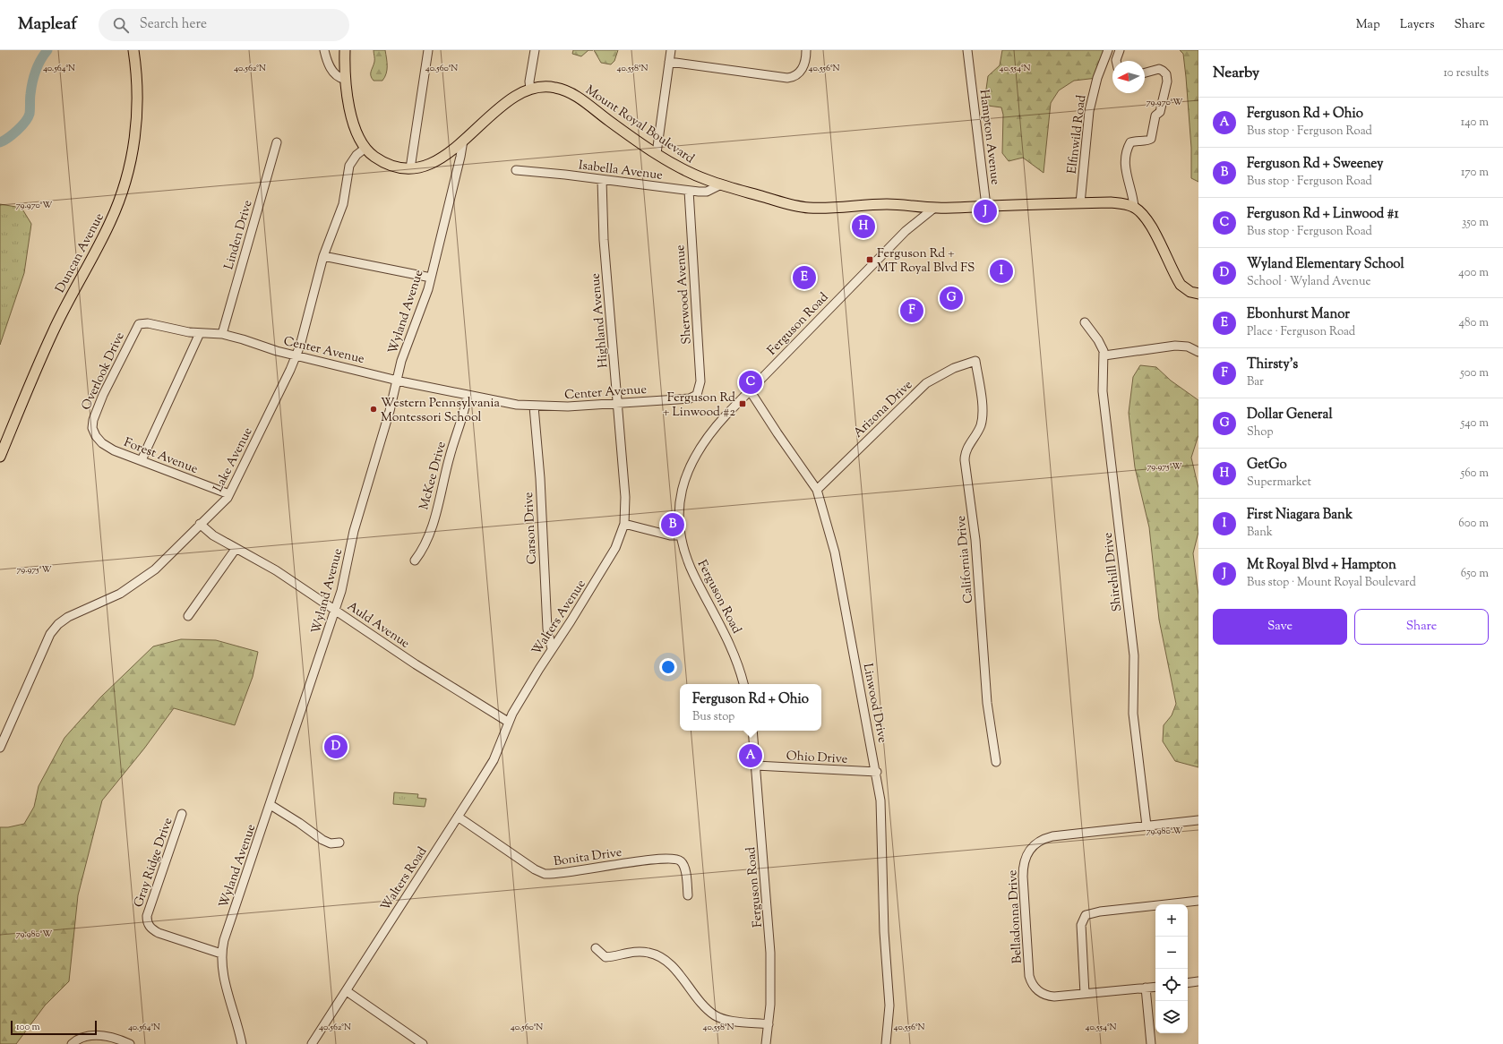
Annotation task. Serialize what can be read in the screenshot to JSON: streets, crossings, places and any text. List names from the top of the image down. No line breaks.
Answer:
{"streets":{"main road":["Mount Royal Boulevard","Duncan Avenue"],"street":["Elfinwild Road","Hampton Avenue","Isabella Avenue","Linden Drive","Sherwood Avenue","Wyland Avenue","Highland Avenue","Ferguson Road","Center Avenue","Overlook Drive","Arizona Drive","Forest Avenue","Lake Avenue","McKee Drive","Carson Drive","California Drive","Shirehill Drive","Walters Avenue","Auld Avenue","Linwood Drive","Ohio Drive","Bonita Drive","Gray Ridge Drive","Walters Road","Belladonna Drive"]},"crossings":[["Mount Royal Boulevard","Elfinwild Road"],["Mount Royal Boulevard","Hampton Avenue"],["Mount Royal Boulevard","Isabella Avenue"],["Mount Royal Boulevard","Wyland Avenue"],["Mount Royal Boulevard","Ferguson Road"],["Mount Royal Boulevard","Lake Avenue"],["Isabella Avenue","Sherwood Avenue"],["Isabella Avenue","Highland Avenue"],["Linden Drive","Center Avenue"],["Sherwood Avenue","Center Avenue"],["Wyland Avenue","Center Avenue"],["Wyland Avenue","Auld Avenue"],["Wyland Avenue","Gray Ridge Drive"],["Highland Avenue","Center Avenue"],["Highland Avenue","Walters Avenue"],["Ferguson Road","Linwood Drive"],["Ferguson Road","Ohio Drive"],["Center Avenue","Overlook Drive"],["Center Avenue","Lake Avenue"],["Center Avenue","McKee Drive"],["Center Avenue","Carson Drive"],["Overlook Drive","Forest Avenue"],["Arizona Drive","California Drive"],["Arizona Drive","Linwood Drive"],["Forest Avenue","Lake Avenue"],["Lake Avenue","Auld Avenue"],["Carson Drive","Walters Avenue"],["Shirehill Drive","Belladonna Drive"],["Walters Avenue","Auld Avenue"],["Walters Avenue","Walters Road"],["Auld Avenue","Walters Road"],["Linwood Drive","Ohio Drive"],["Bonita Drive","Walters Road"]],"places":{"transit":["Ferguson Rd + MT Royal Blvd FS","Ferguson Rd + Linwood #2"],"other":["Western Pennsylvania Montessori School"]},"scale_bar":"100 m","north":"left","page":{"header":"Mapleaf","search":"Search here","nav":["Map","Layers","Share"],"heading":["Nearby","10 results"],"list":[{"mark":"A","name":"Ferguson Rd + Ohio","note":"Bus stop · Ferguson Road","value":"140 m"},{"mark":"B","name":"Ferguson Rd + Sweeney","note":"Bus stop · Ferguson Road","value":"170 m"},{"mark":"C","name":"Ferguson Rd + Linwood #1","note":"Bus stop · Ferguson Road","value":"350 m"},{"mark":"D","name":"Wyland Elementary School","note":"School · Wyland Avenue","value":"400 m"},{"mark":"E","name":"Ebonhurst Manor","note":"Place · Ferguson Road","value":"480 m"},{"mark":"F","name":"Thirsty's","note":"Bar","value":"500 m"},{"mark":"G","name":"Dollar General","note":"Shop","value":"540 m"},{"mark":"H","name":"GetGo","note":"Supermarket","value":"560 m"},{"mark":"I","name":"First Niagara Bank","note":"Bank","value":"600 m"},{"mark":"J","name":"Mt Royal Blvd + Hampton","note":"Bus stop · Mount Royal Boulevard","value":"650 m"}],"pins":["J","H","I","E","G","F","C","B","D","A"],"buttons":["Save","Share"],"popup":["Ferguson Rd + Ohio","Bus stop"],"map_buttons":["+","−"],"scale":"100 m"},"coordinates":["40.564°N","40.562°N","40.560°N","40.558°N","40.556°N","40.554°N","79.970°W","79.975°W","79.980°W"]}
